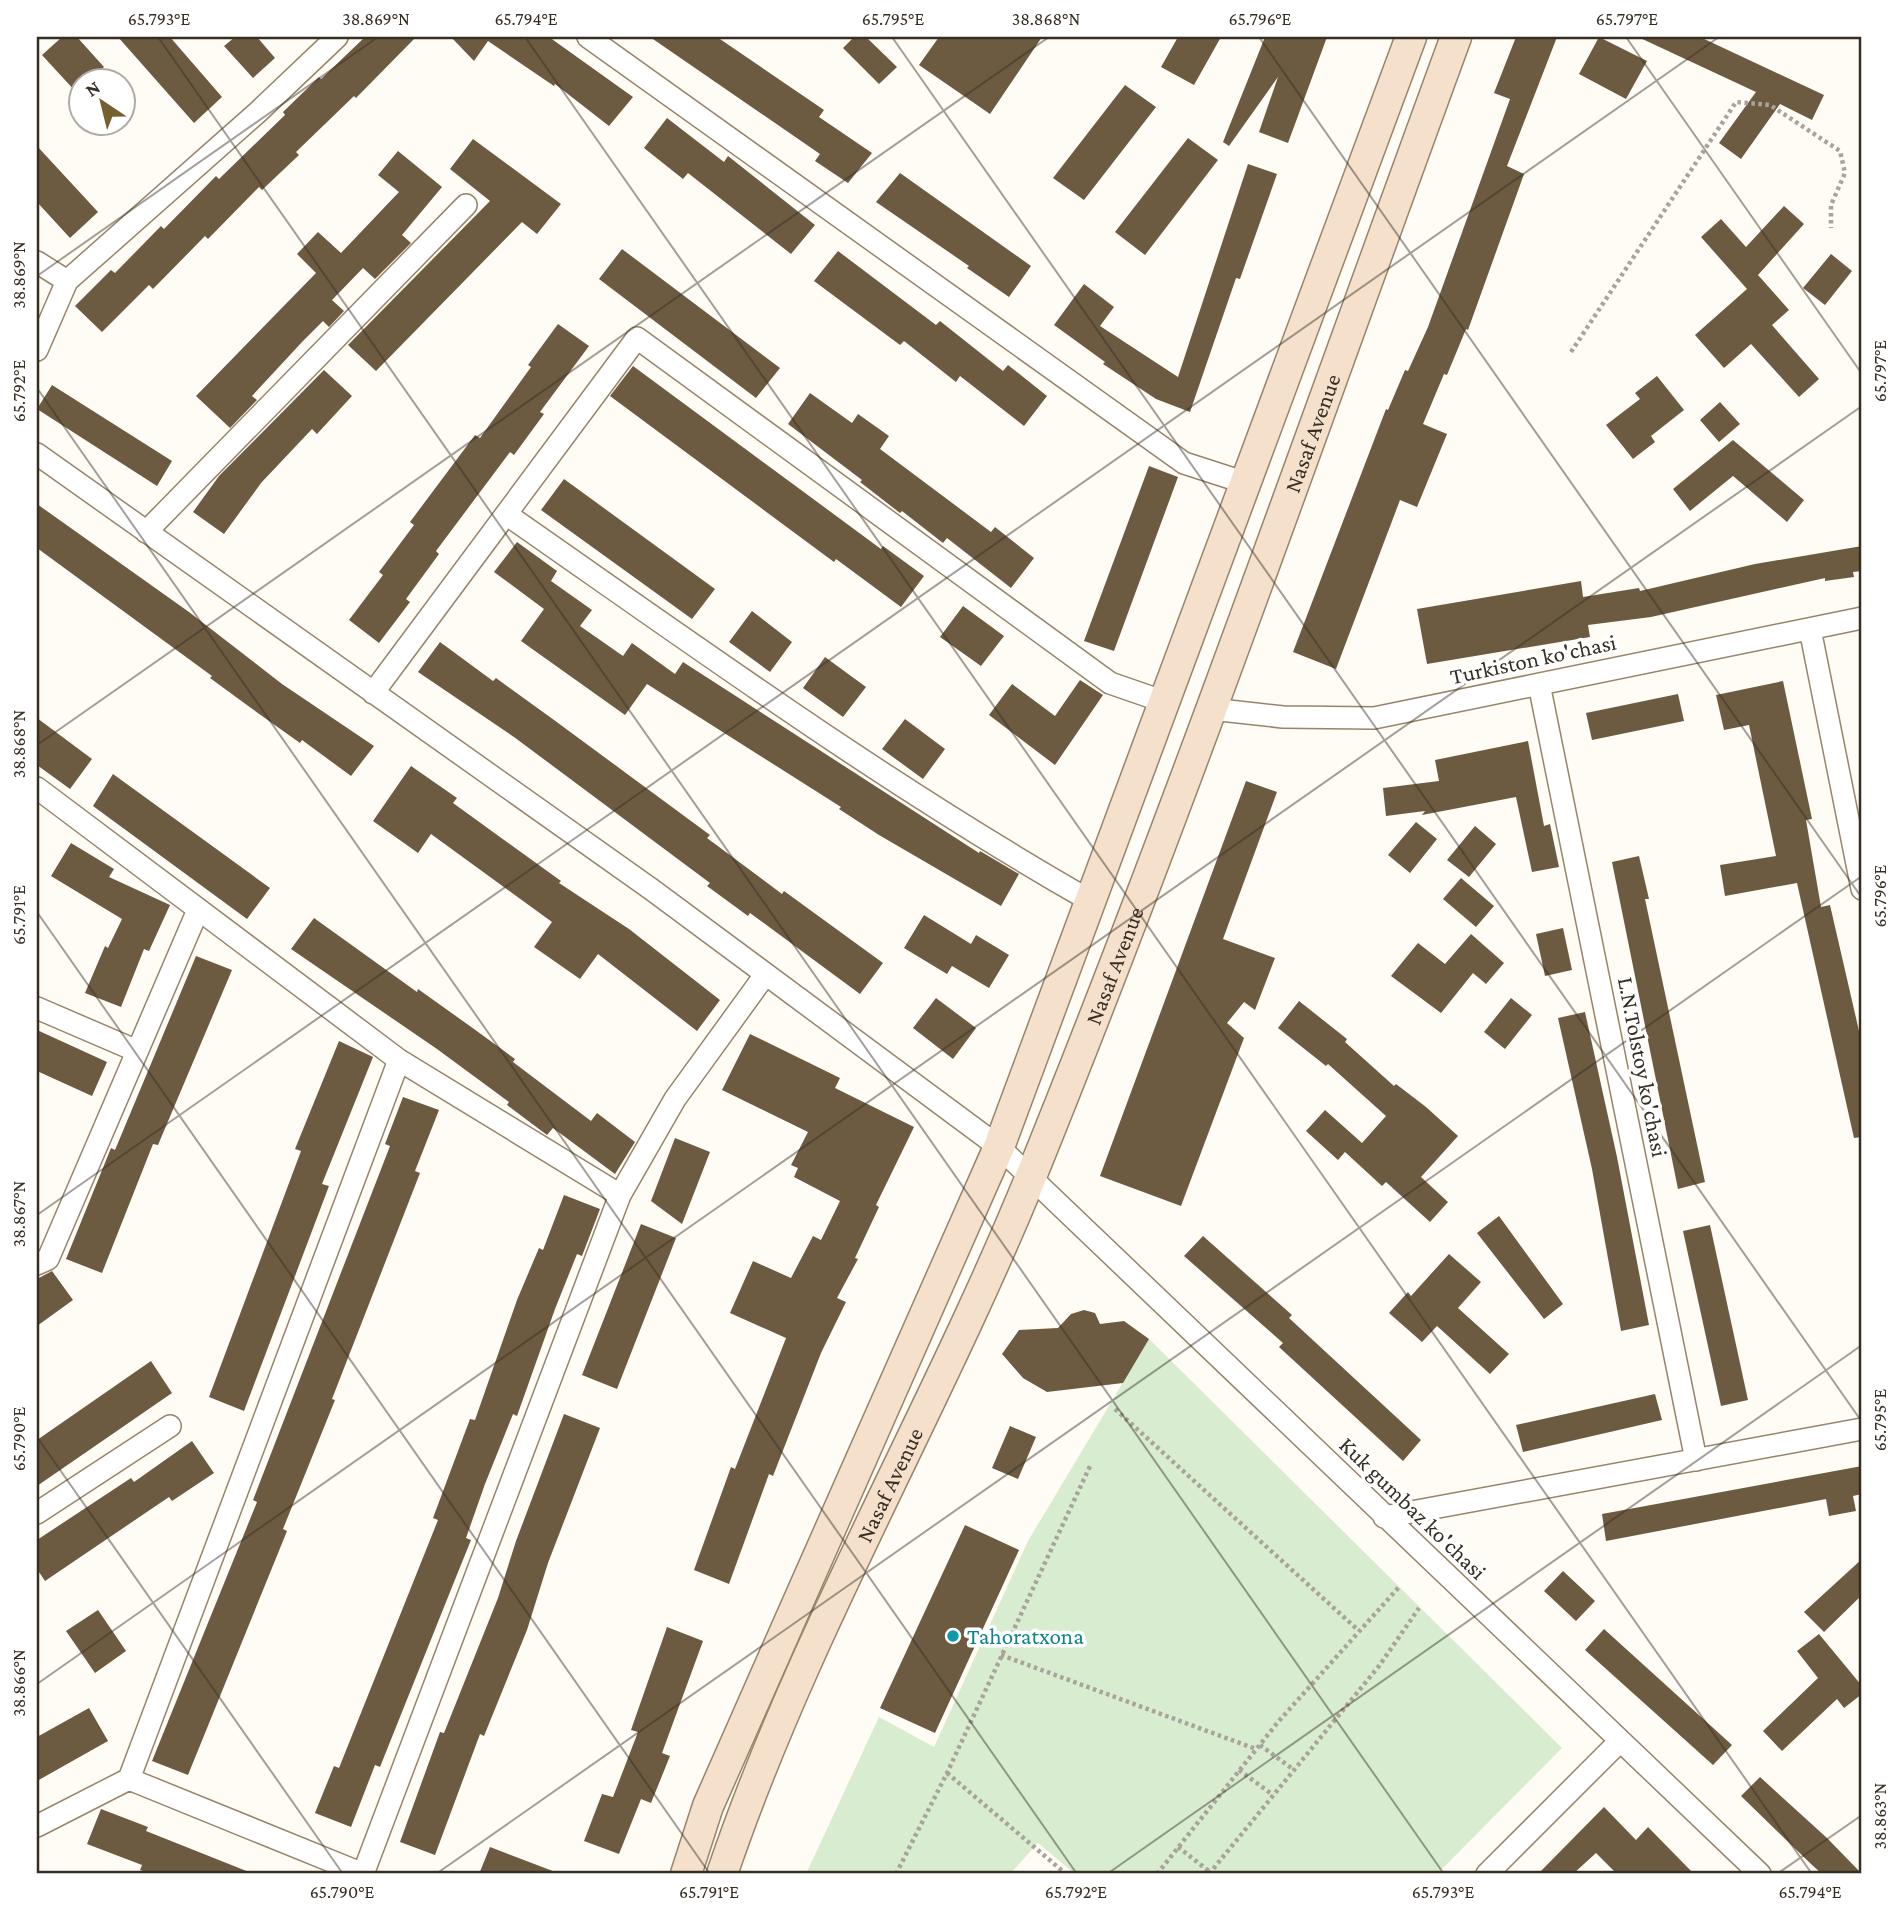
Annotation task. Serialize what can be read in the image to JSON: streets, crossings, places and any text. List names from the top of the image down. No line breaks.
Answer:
{"streets":{"main road":["Nasaf Avenue"],"street":["Turkiston ko'chasi","L.N.Tolstoy ko'chasi","Kuk gumbaz ko'chasi"]},"crossings":[["Nasaf Avenue","Turkiston ko'chasi"],["Nasaf Avenue","Kuk gumbaz ko'chasi"],["Turkiston ko'chasi","L.N.Tolstoy ko'chasi"]],"places":["Tahoratxona"],"north":"top left","coordinates":["65.793°E","38.869°N","65.794°E","65.795°E","38.868°N","65.796°E","65.797°E","65.792°E","65.791°E","38.867°N","65.790°E","38.866°N","38.863°N"]}
